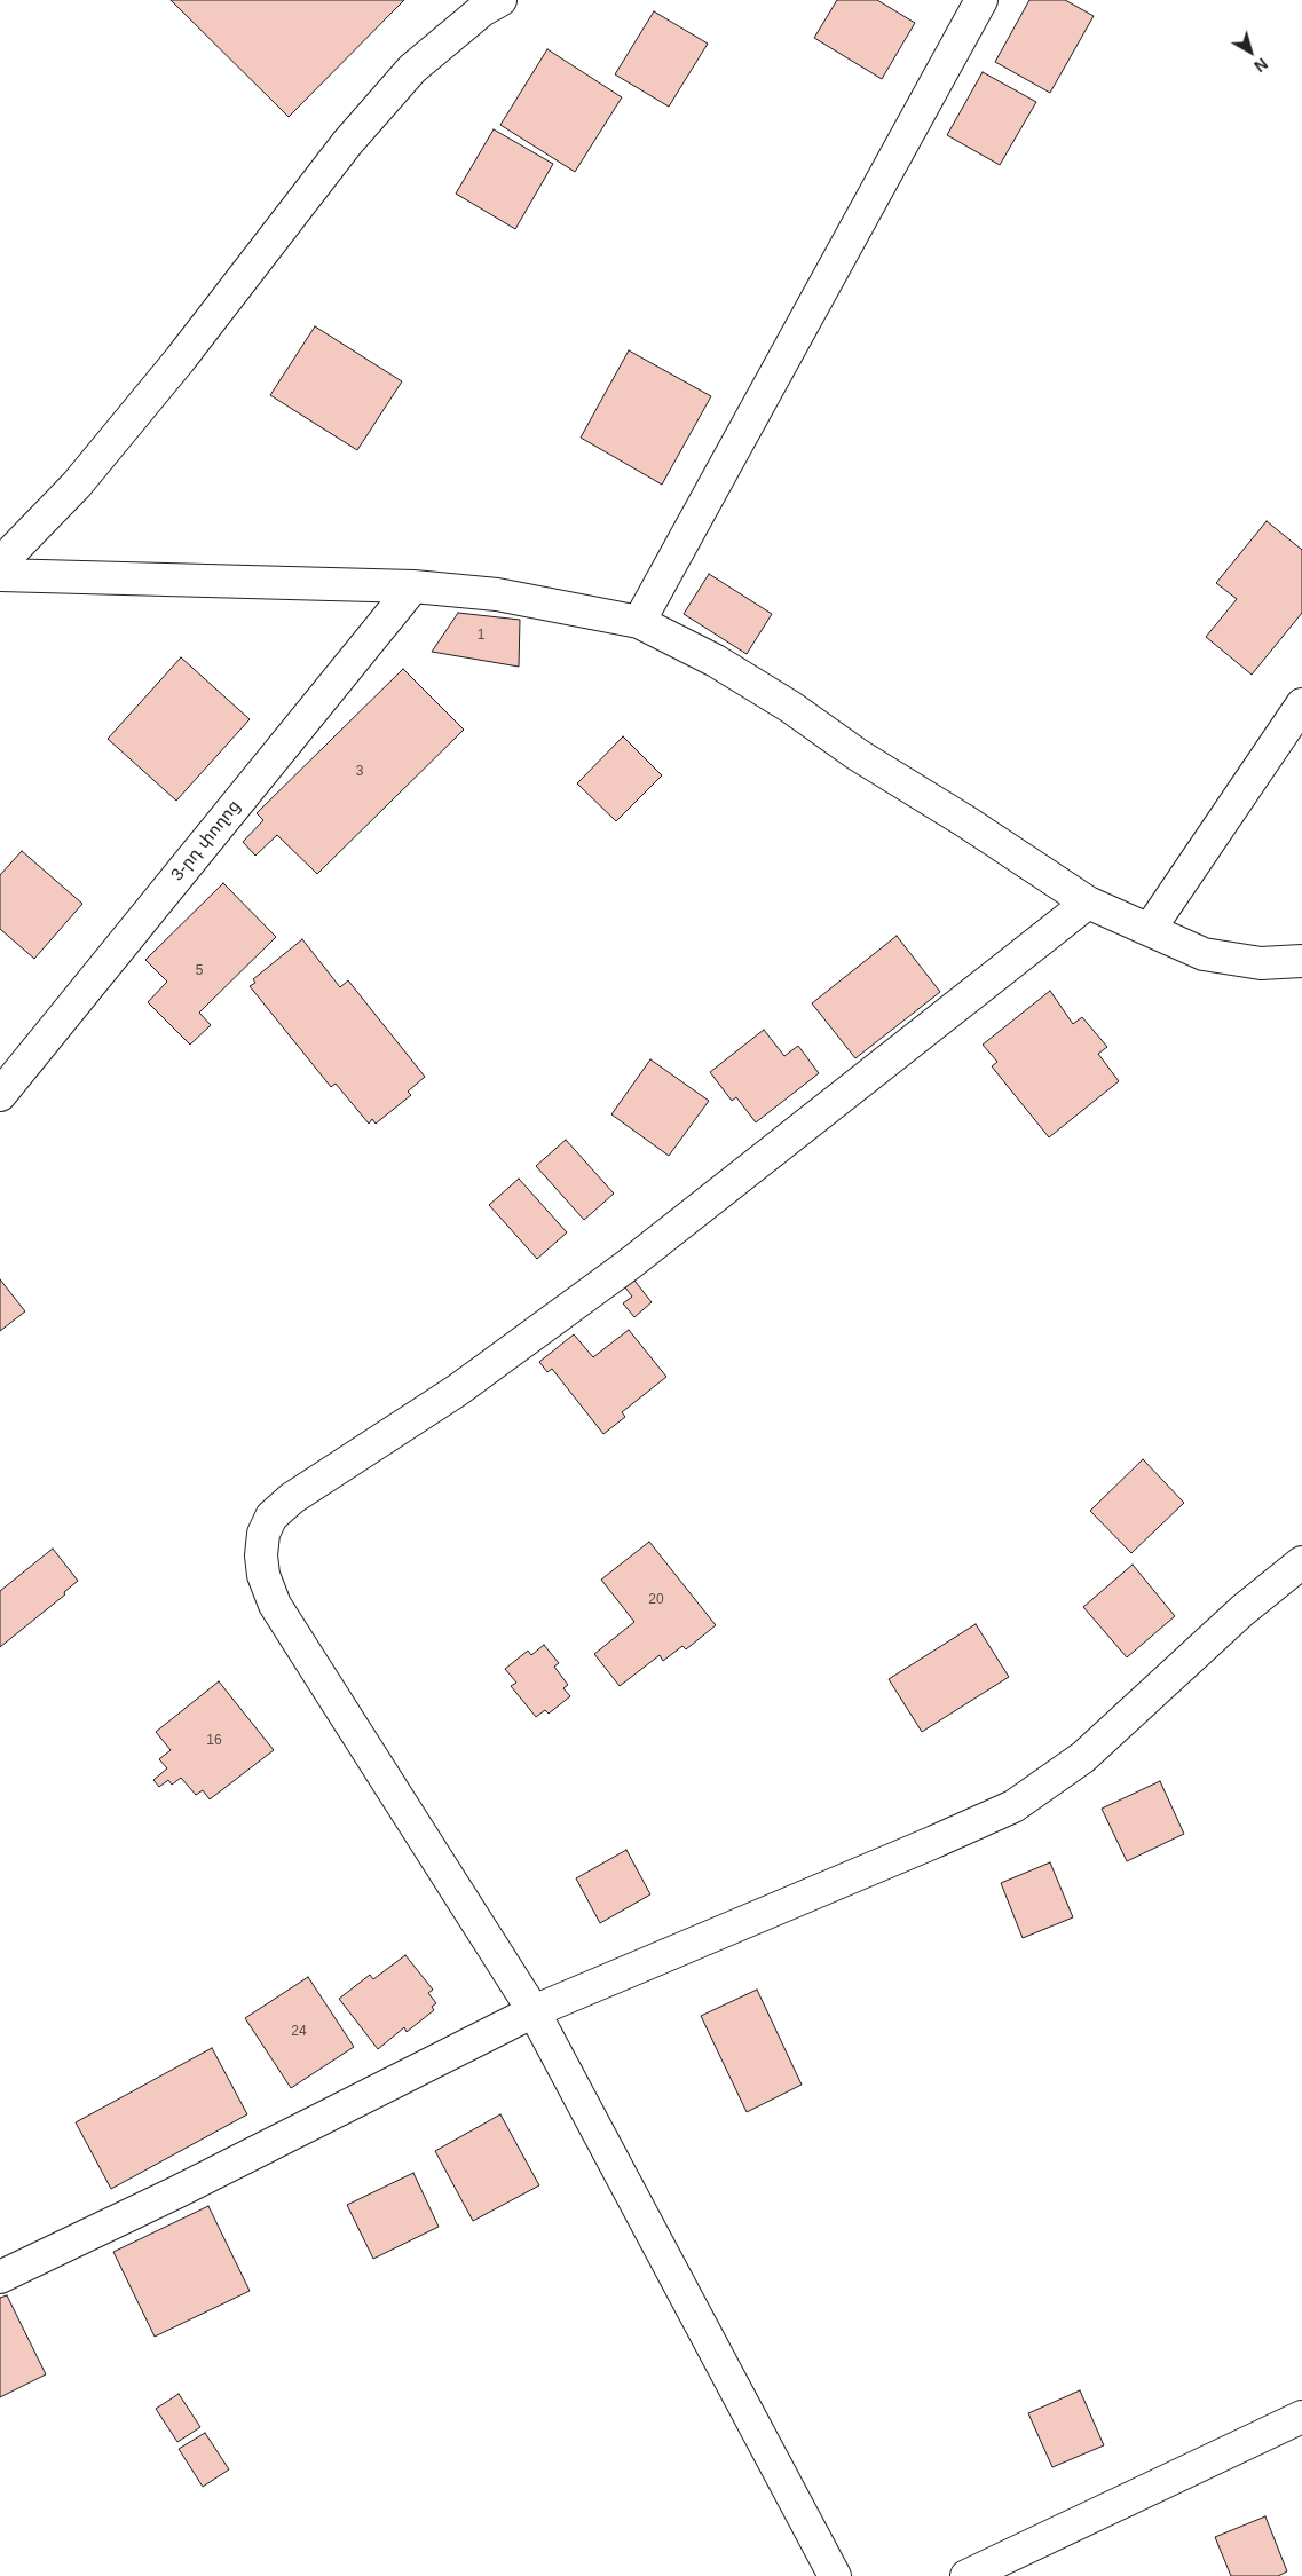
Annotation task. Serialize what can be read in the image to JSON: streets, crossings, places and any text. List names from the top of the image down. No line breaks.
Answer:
{"streets":{"street":["3-րդ փողոց"]},"house_numbers":["1","3","5","20","16","24"],"north":"bottom right"}
